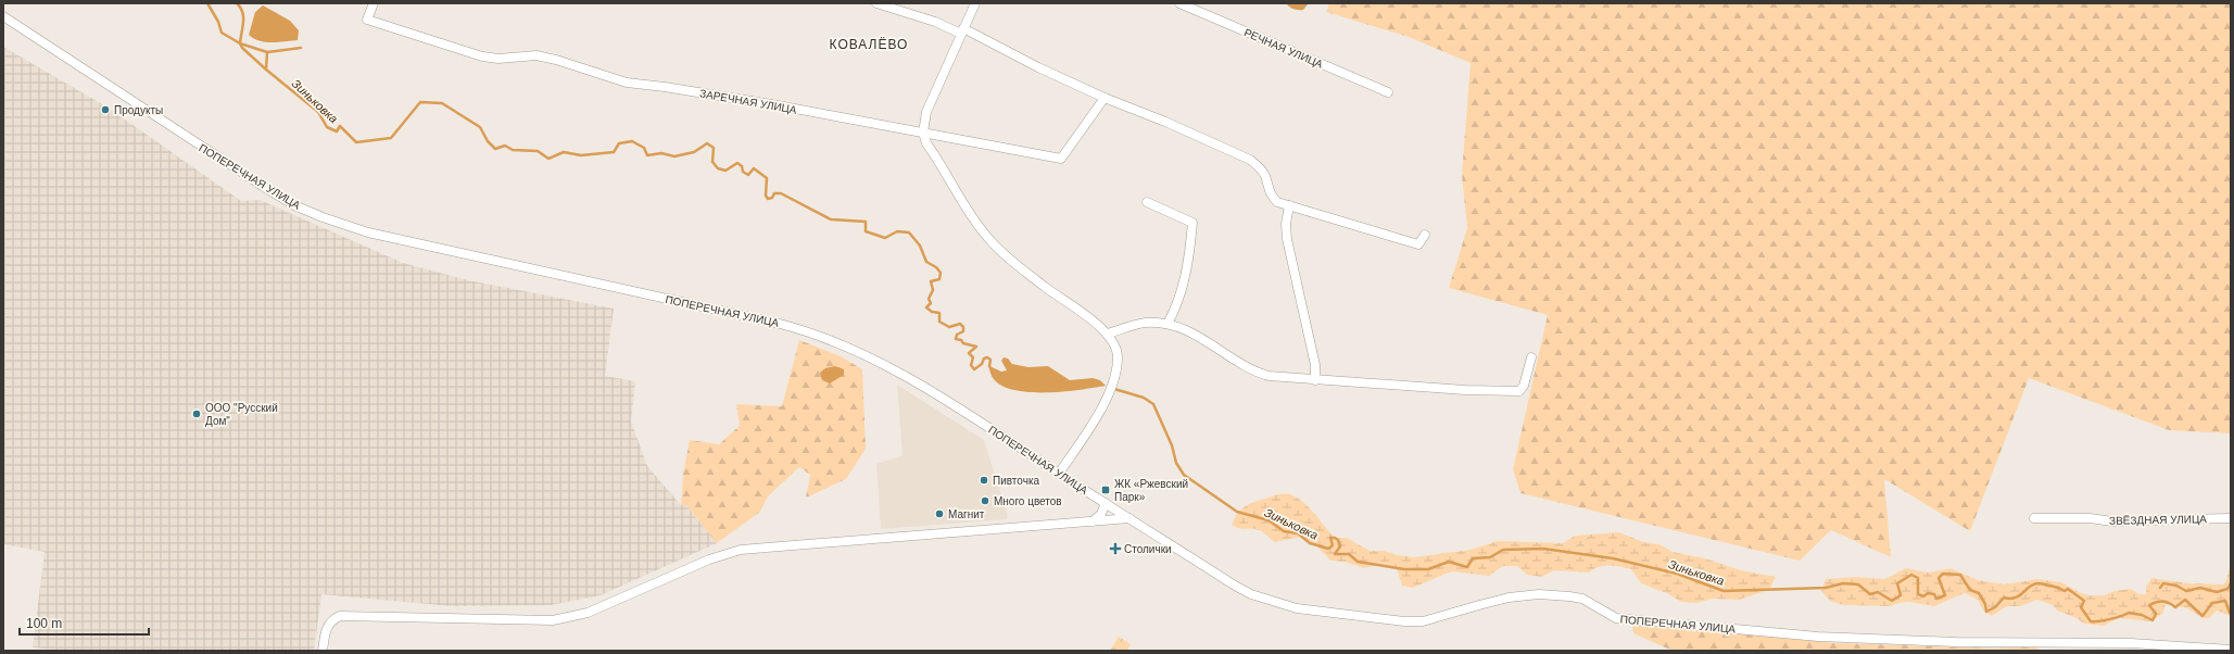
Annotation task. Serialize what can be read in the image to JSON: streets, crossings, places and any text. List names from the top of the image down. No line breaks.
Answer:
{"streets":{"street":["РЕЧНАЯ УЛИЦА","ЗАРЕЧНАЯ УЛИЦА","ПОПЕРЕЧНАЯ УЛИЦА","ЗВЁЗДНАЯ УЛИЦА"]},"districts":["КОВАЛЁВО"],"water":["Зиньковка"],"places":{"other":["Продукты","ООО \"Русский Дом\"","Пивточка","Много цветов","Магнит"],"transit":["ЖК «Ржевский Парк»"],"health":["Столички"]},"scale_bar":"100 m"}
